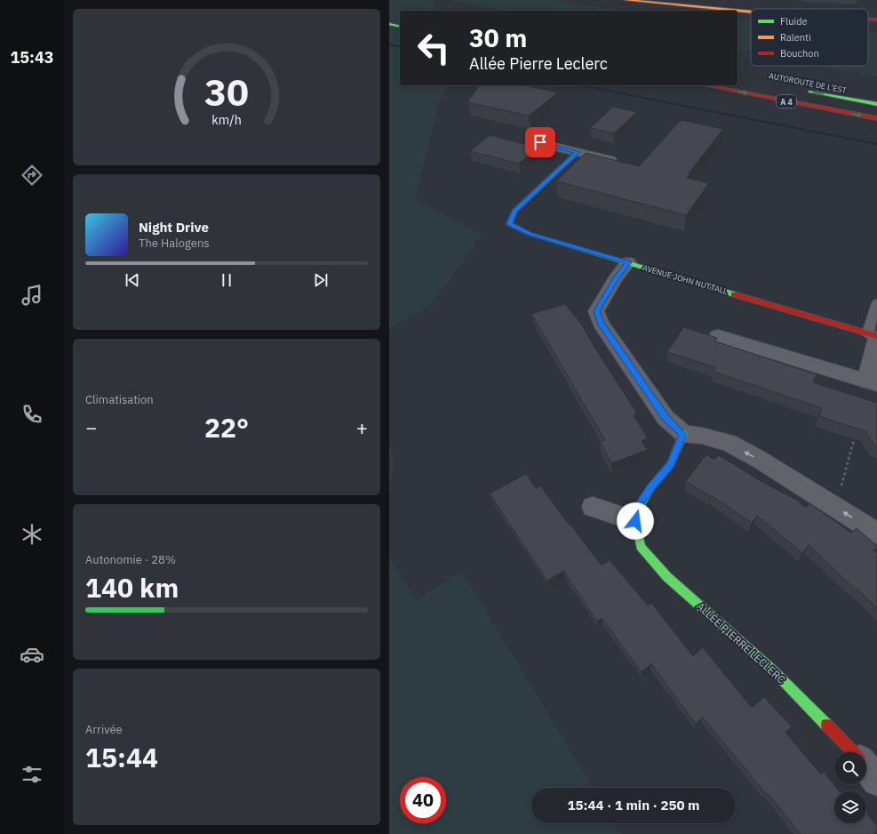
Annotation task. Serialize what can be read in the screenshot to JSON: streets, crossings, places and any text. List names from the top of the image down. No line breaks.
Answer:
{"streets":{"main road":["AUTOROUTE DE L’EST","A 4","AVENUE JOHN NUTTALL","ALLÉE PIERRE LECLERC"]},"legend":["Fluide","Ralenti","Bouchon"],"page":{"tabs":"15:43","turn":["30 m","Allée Pierre Leclerc"],"song":["Night Drive","The Halogens"],"tile":["Climatisation",["Autonomie · 28%","140 km"],["Arrivée","15:44"]],"heat":["−","22°","+"],"limit":"40","trip":"15:44 · 1 min · 250 m","gauge":["30","km/h"]}}
